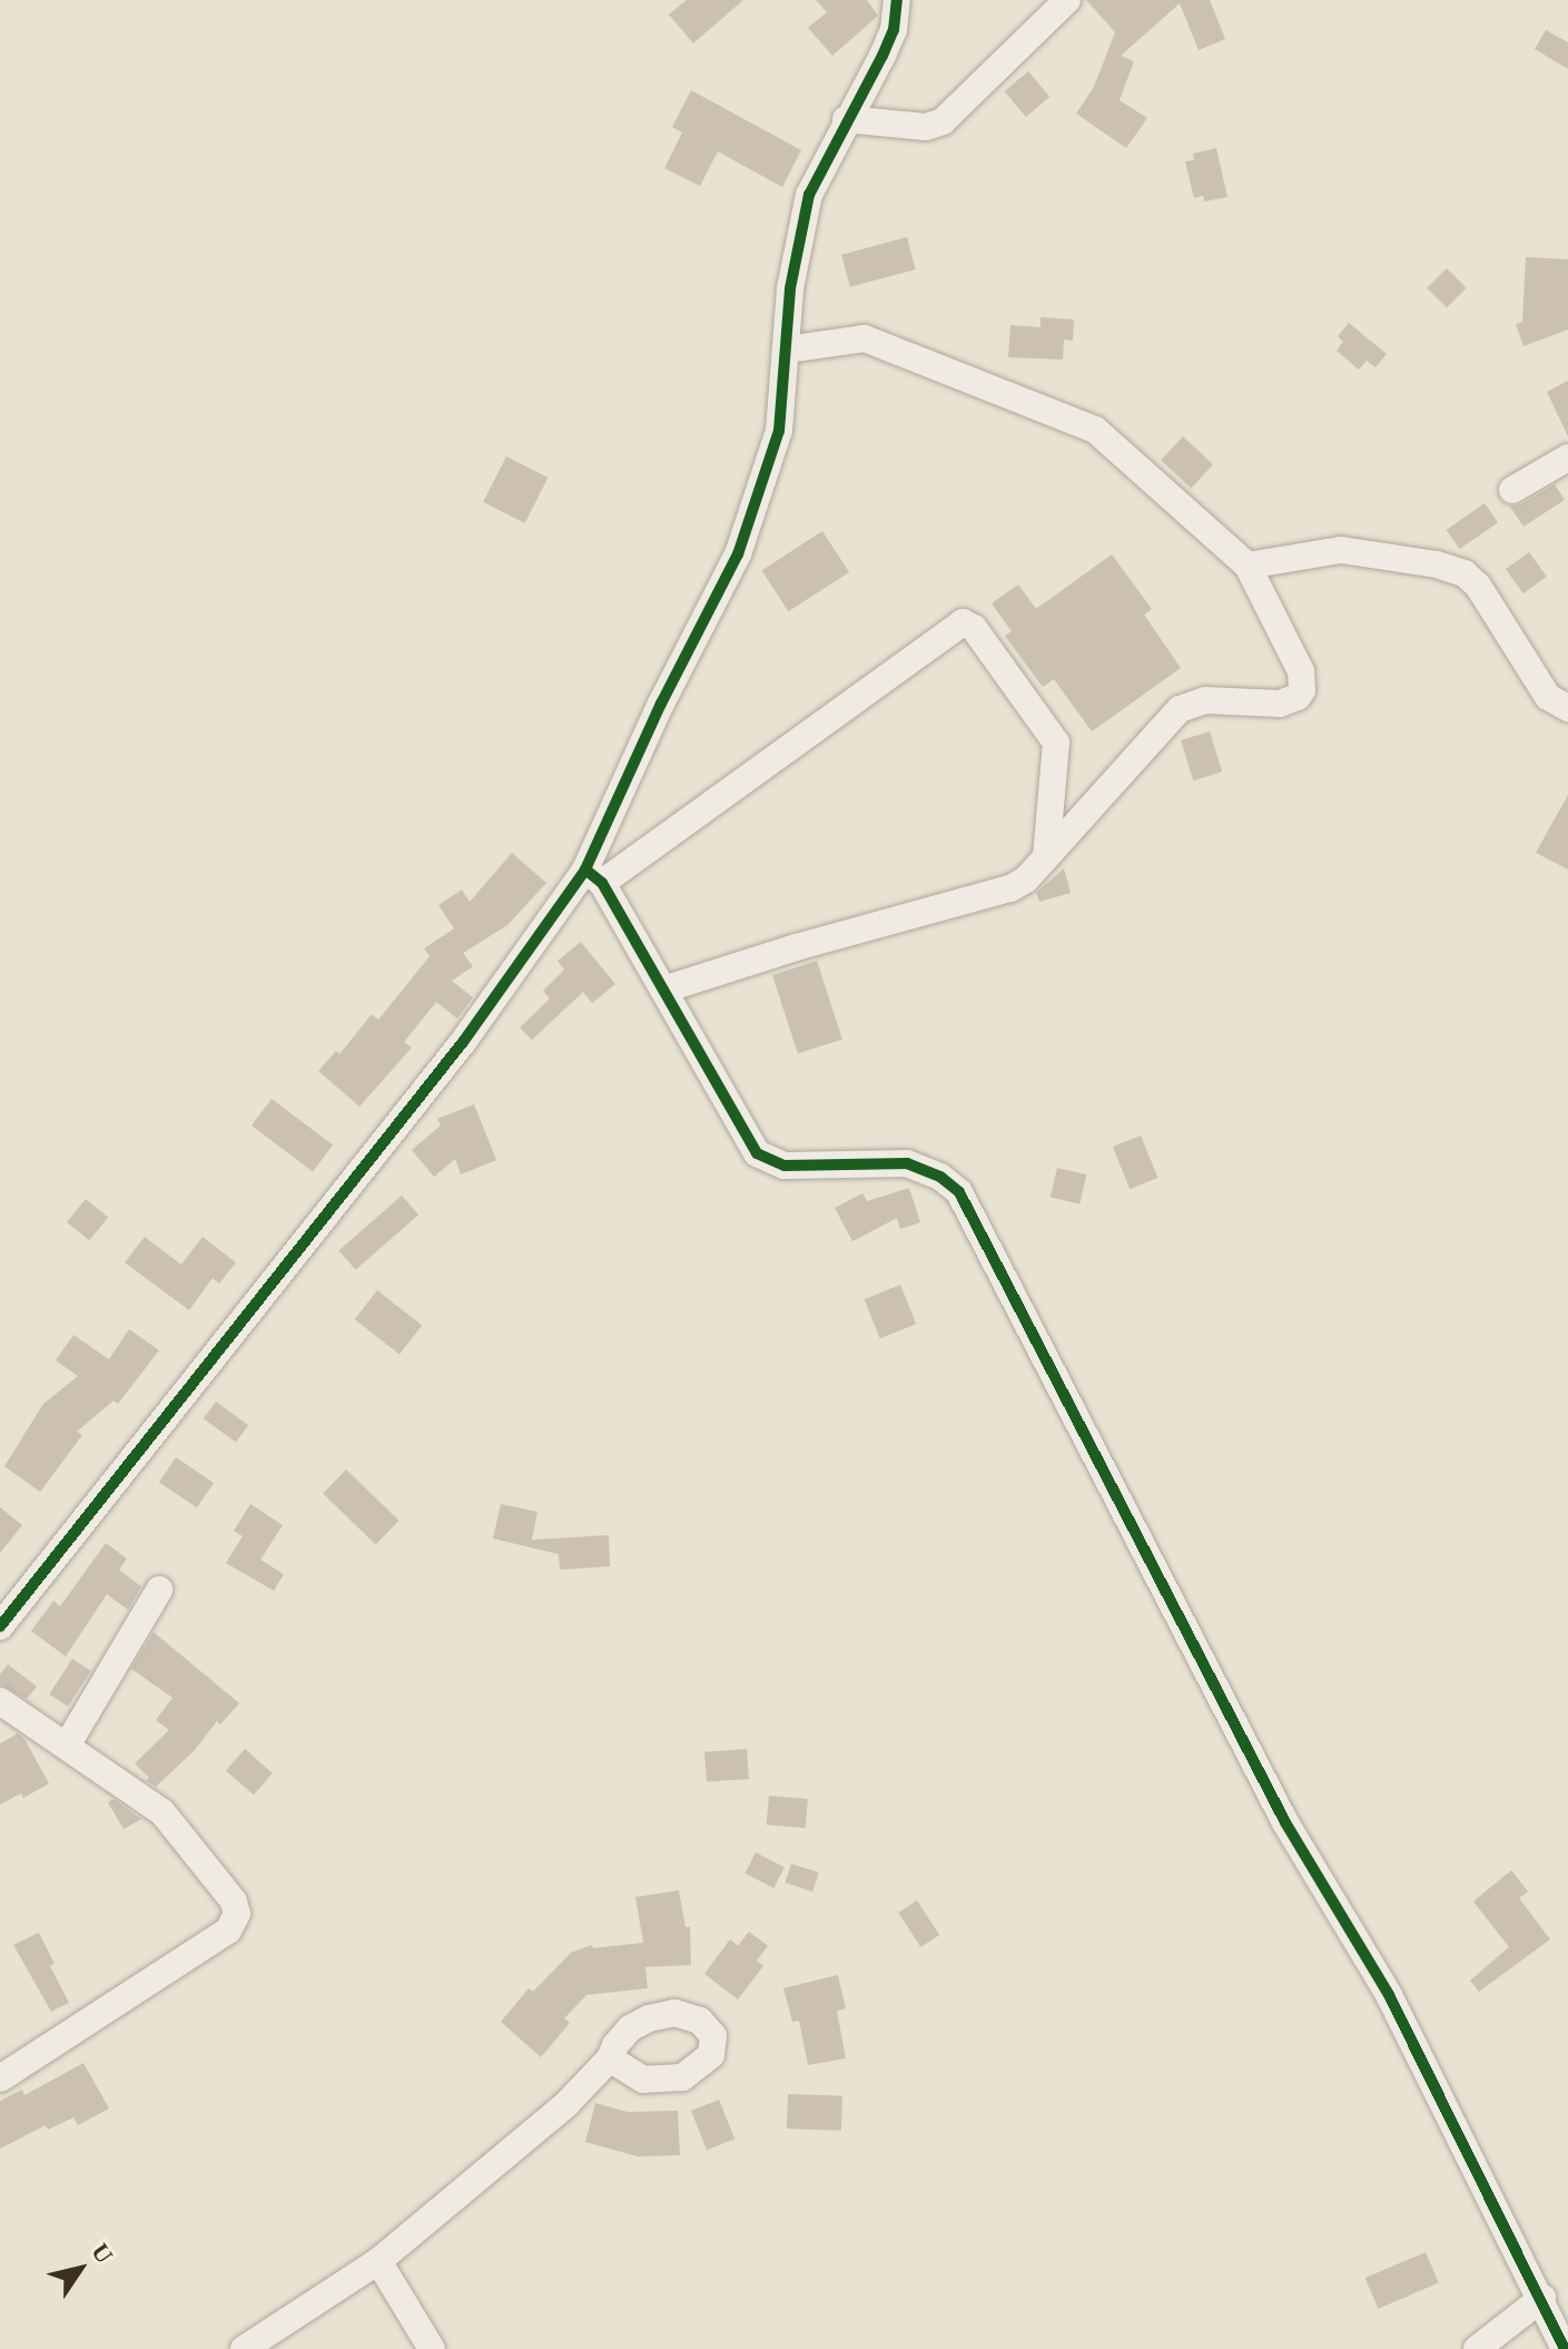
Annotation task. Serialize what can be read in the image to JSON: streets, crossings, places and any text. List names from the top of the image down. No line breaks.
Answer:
{"north":"top right"}
